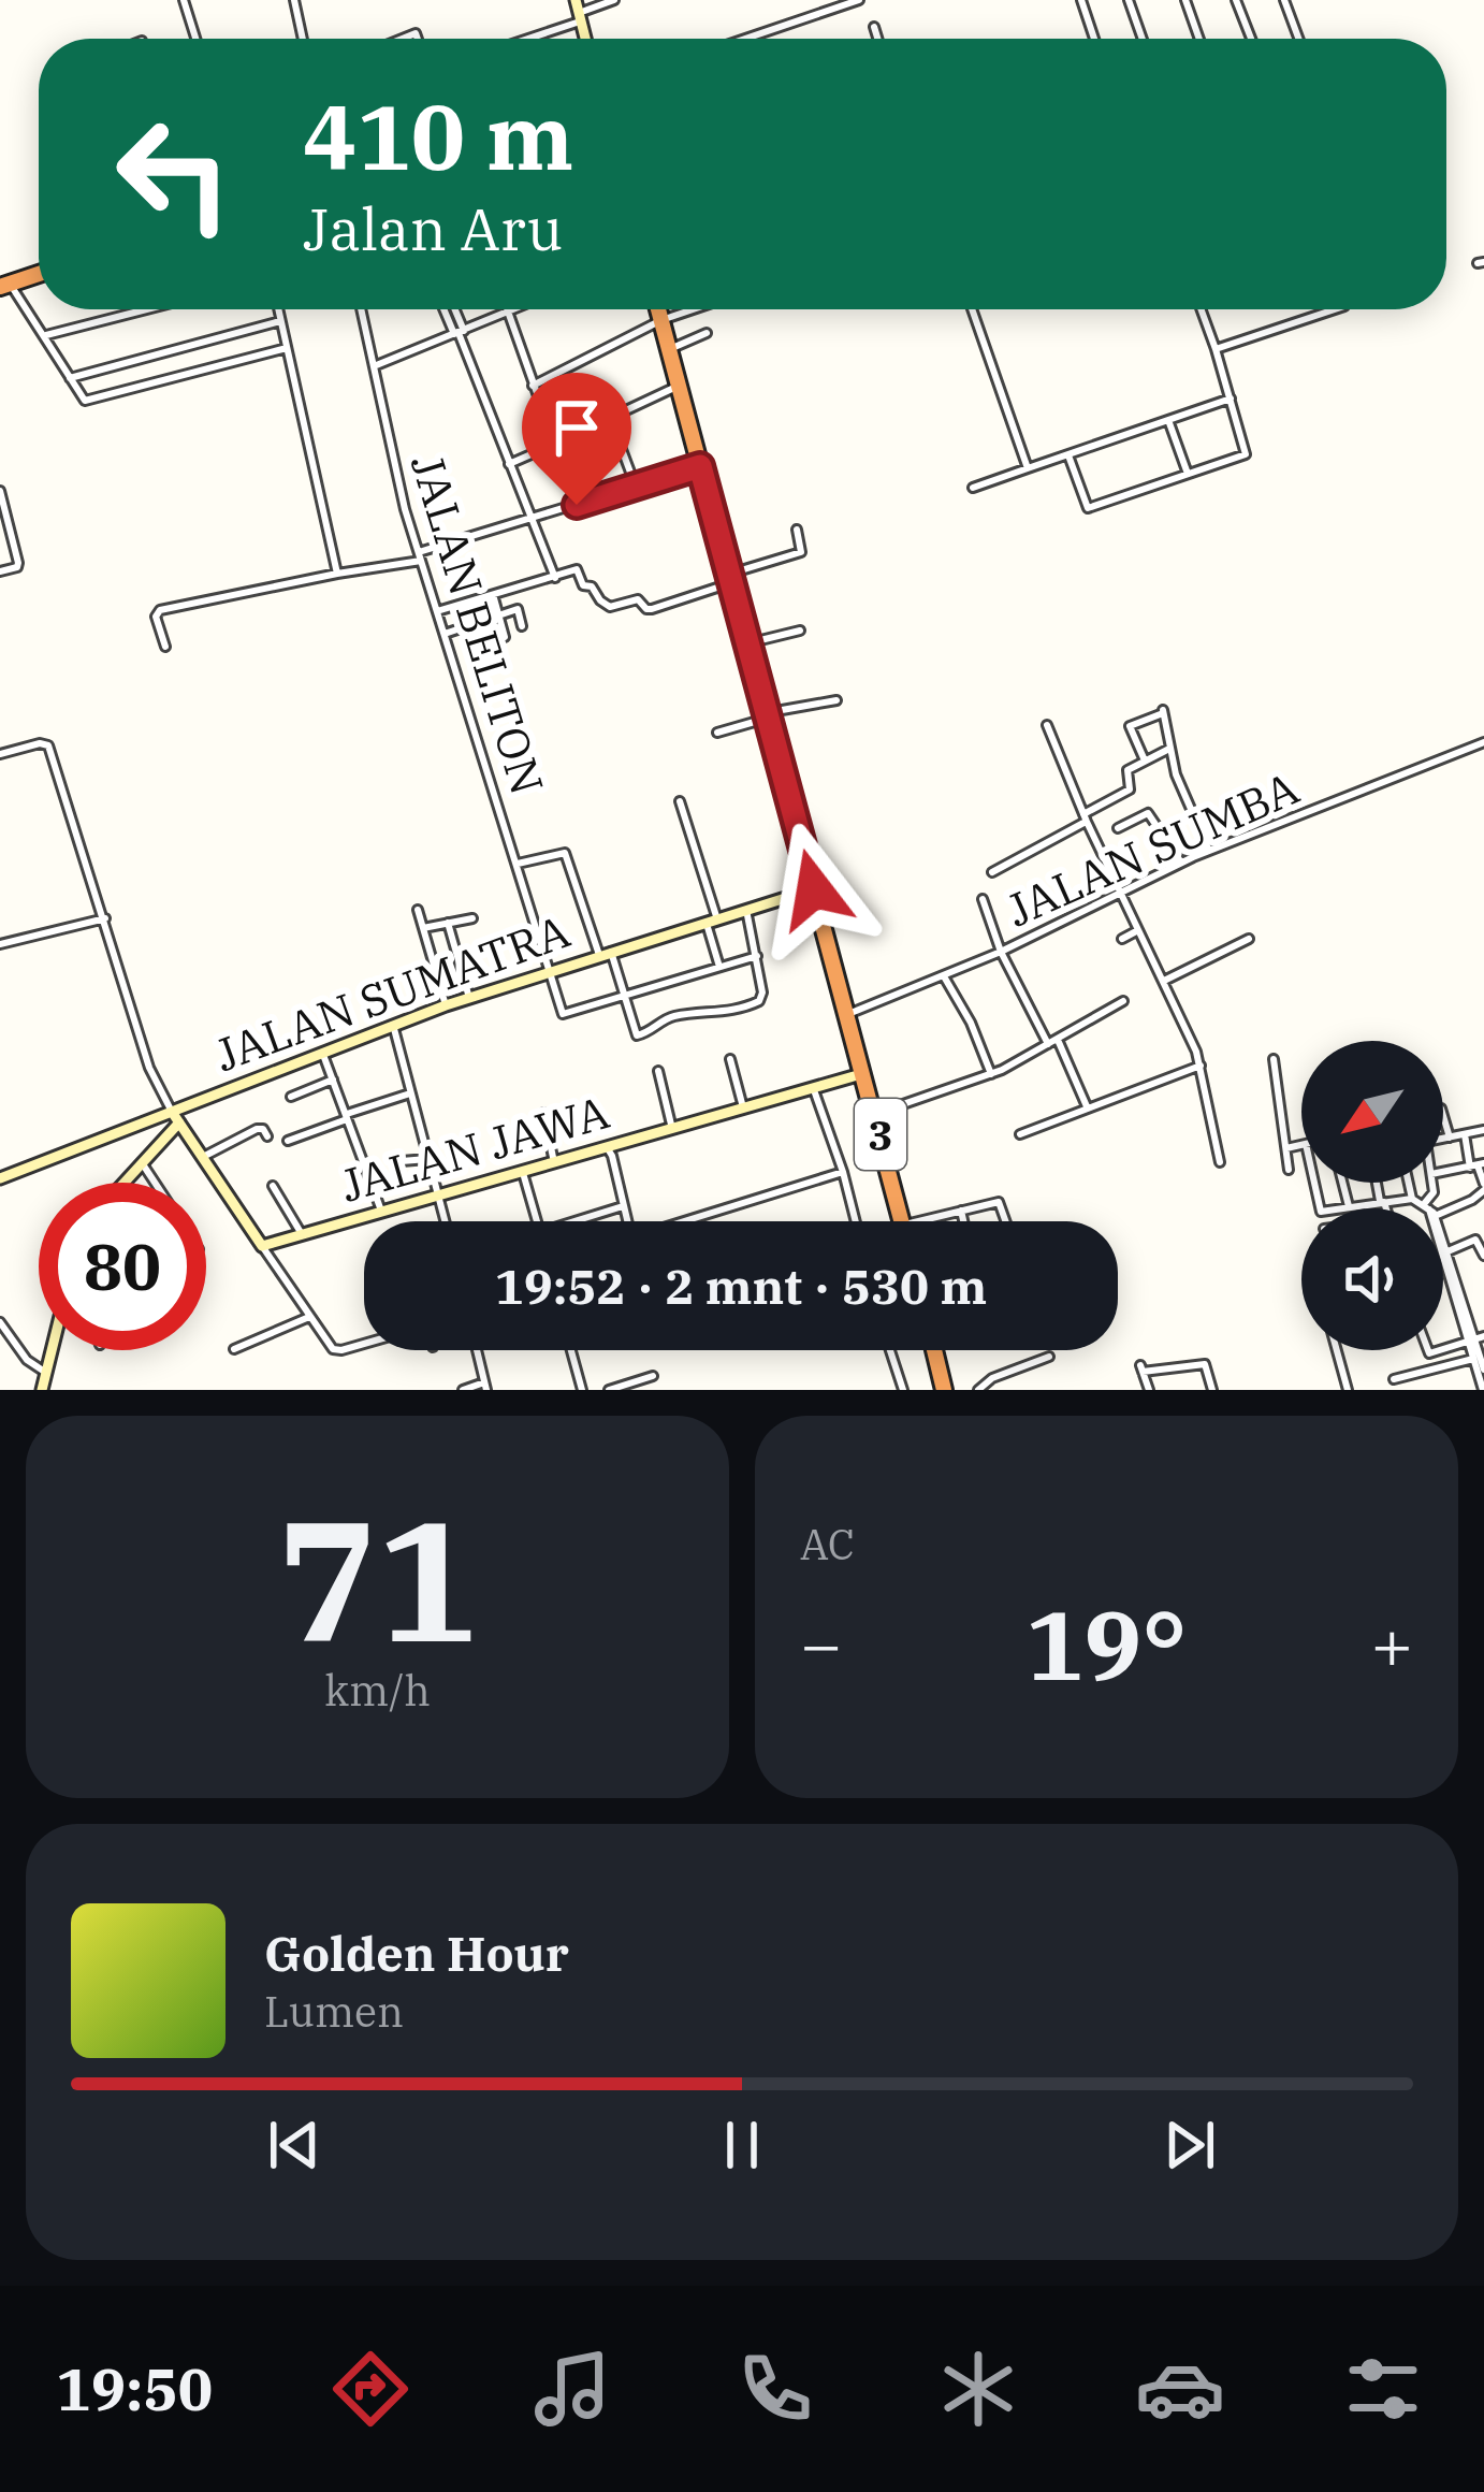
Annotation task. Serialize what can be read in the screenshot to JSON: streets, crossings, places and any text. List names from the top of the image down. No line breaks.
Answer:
{"streets":{"highway":["3"],"street":["JALAN BELITON","JALAN SUMBA","JALAN SUMATRA","JALAN JAWA"]},"crossings":[["JALAN BELITON","JALAN SUMATRA"],["JALAN SUMBA","3"],["JALAN SUMATRA","3"],["3","JALAN JAWA"]],"north":"bottom left","page":{"turn":["410 m","Jalan Aru"],"limit":"80","trip":"19:52 · 2 mnt · 530 m","tile":[["71","km/h"],"AC"],"heat":["−","19°","+"],"song":["Golden Hour","Lumen"],"tabs":"19:50"}}
